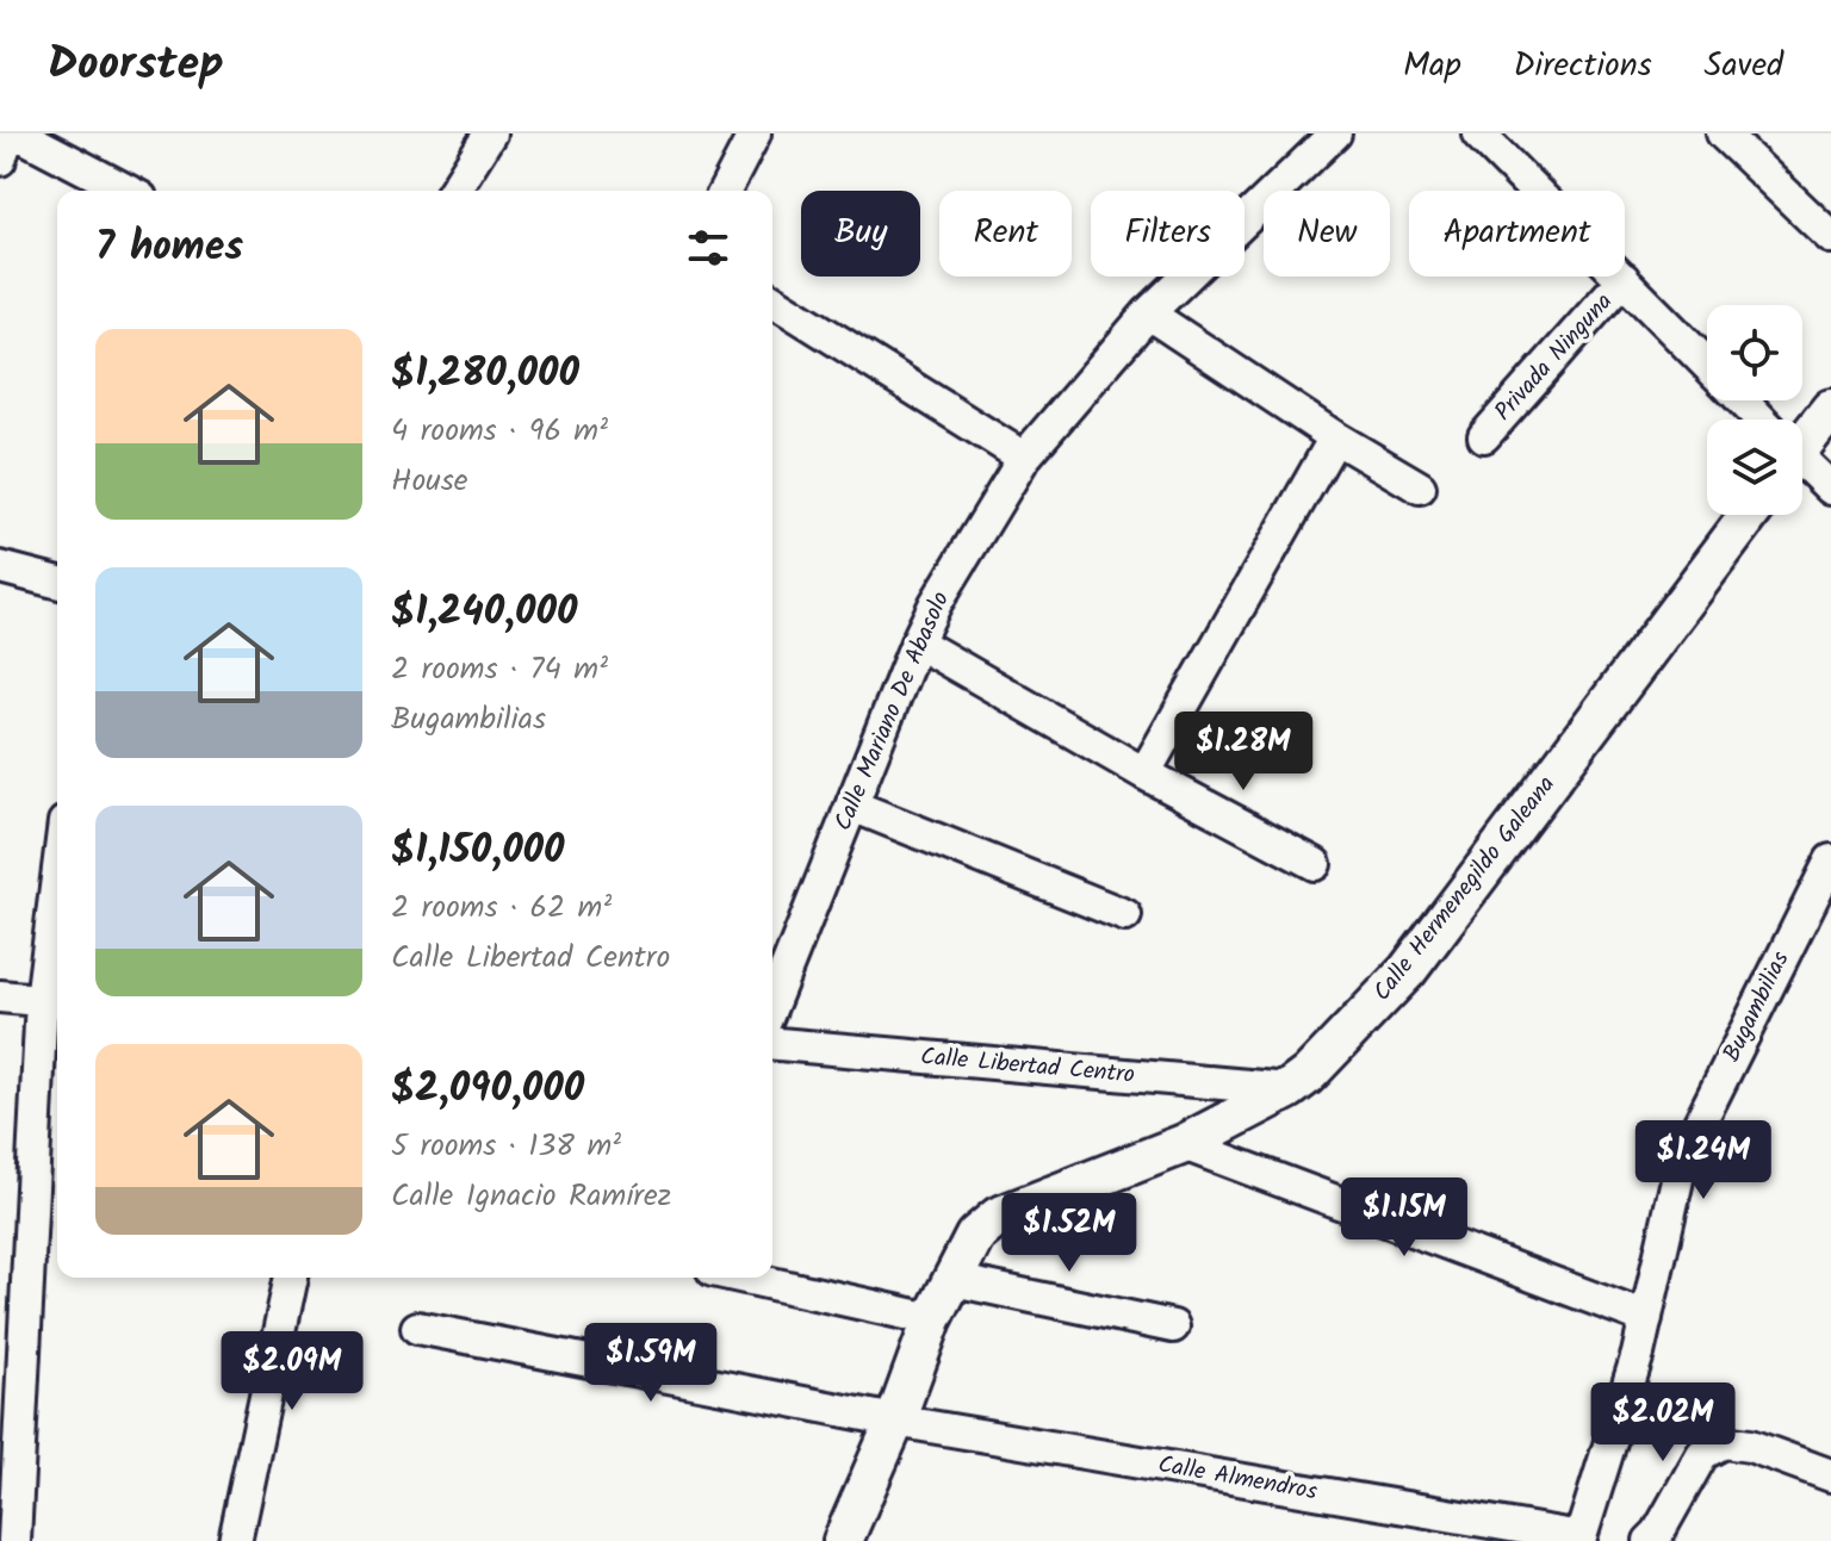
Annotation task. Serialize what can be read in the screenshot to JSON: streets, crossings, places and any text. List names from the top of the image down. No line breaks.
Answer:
{"streets":{"street":["Privada Ninguna","Calle Mariano De Abasolo","Calle Hermenegildo Galeana","Bugambilias","Calle Libertad Centro","Calle Almendros"]},"crossings":[["Calle Hermenegildo Galeana","Calle Libertad Centro"],["Calle Hermenegildo Galeana","Calle Almendros"],["Bugambilias","Calle Almendros"]],"page":{"header":"Doorstep","nav":["Map","Directions","Saved"],"chip":["Buy","Rent","Filters","New","Apartment"],"heading":"7 homes","list":[{"name":"$1,280,000","note":"4 rooms · 96 m² · House"},{"name":"$1,240,000","note":"2 rooms · 74 m² · Bugambilias"},{"name":"$1,150,000","note":"2 rooms · 62 m² · Calle Libertad Centro"},{"name":"$2,090,000","note":"5 rooms · 138 m² · Calle Ignacio Ramírez"}],"price":["$1.28M","$1.24M","$1.15M","$1.52M","$1.59M","$2.09M","$2.02M"]}}
